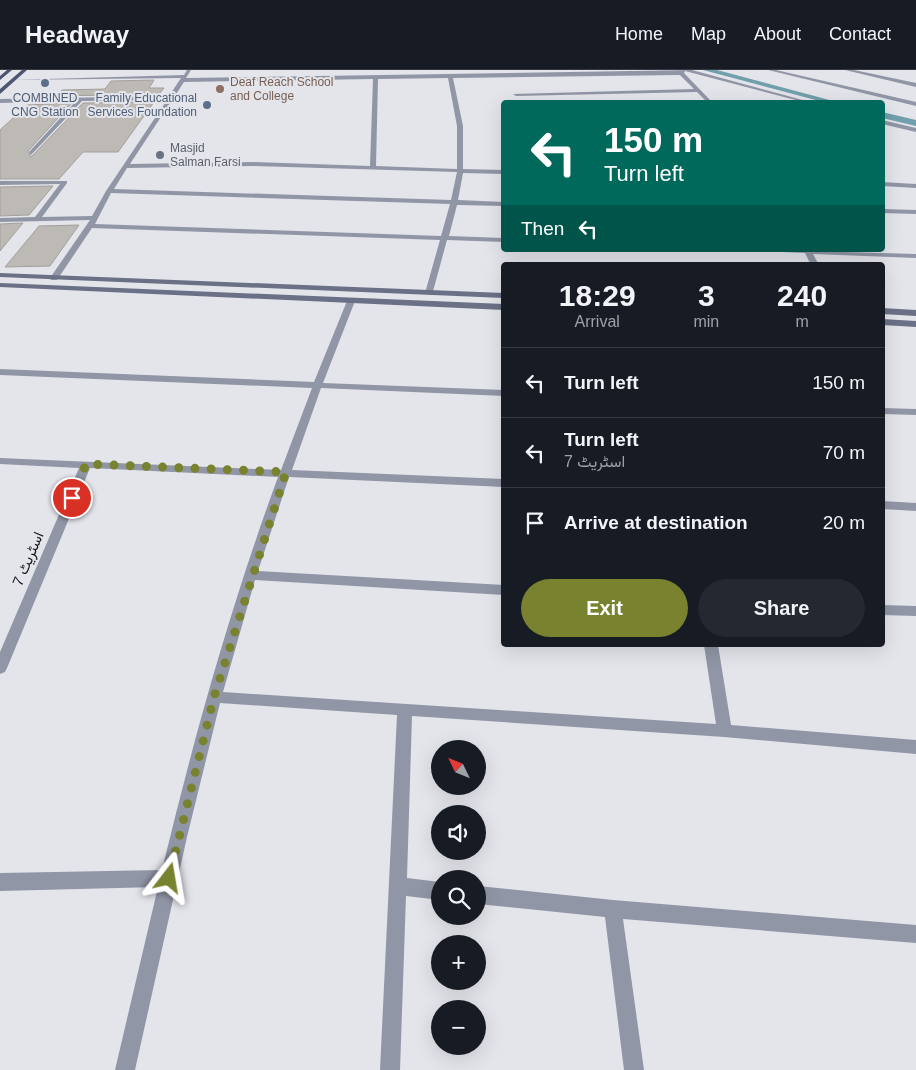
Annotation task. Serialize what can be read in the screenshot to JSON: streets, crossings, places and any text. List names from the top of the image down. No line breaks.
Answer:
{"streets":{"street":["اسٹریٹ 7"]},"places":["COMBINED CNG Station","Deaf Reach School and College","Family Educational Services Foundation","Masjid Salman Farsi"],"north":"top left","page":{"header":"Headway","nav":["Home","Map","About","Contact"],"turn":["150 m","Turn left"],"then":"Then","eta":["18:29","Arrival","3","min","240","m"],"list":[{"name":"Turn left","value":"150 m"},{"name":"Turn left","note":"اسٹریٹ 7","value":"70 m"},{"name":"Arrive at destination","value":"20 m"}],"buttons":["Exit","Share"],"map_buttons":["+","−"]}}
